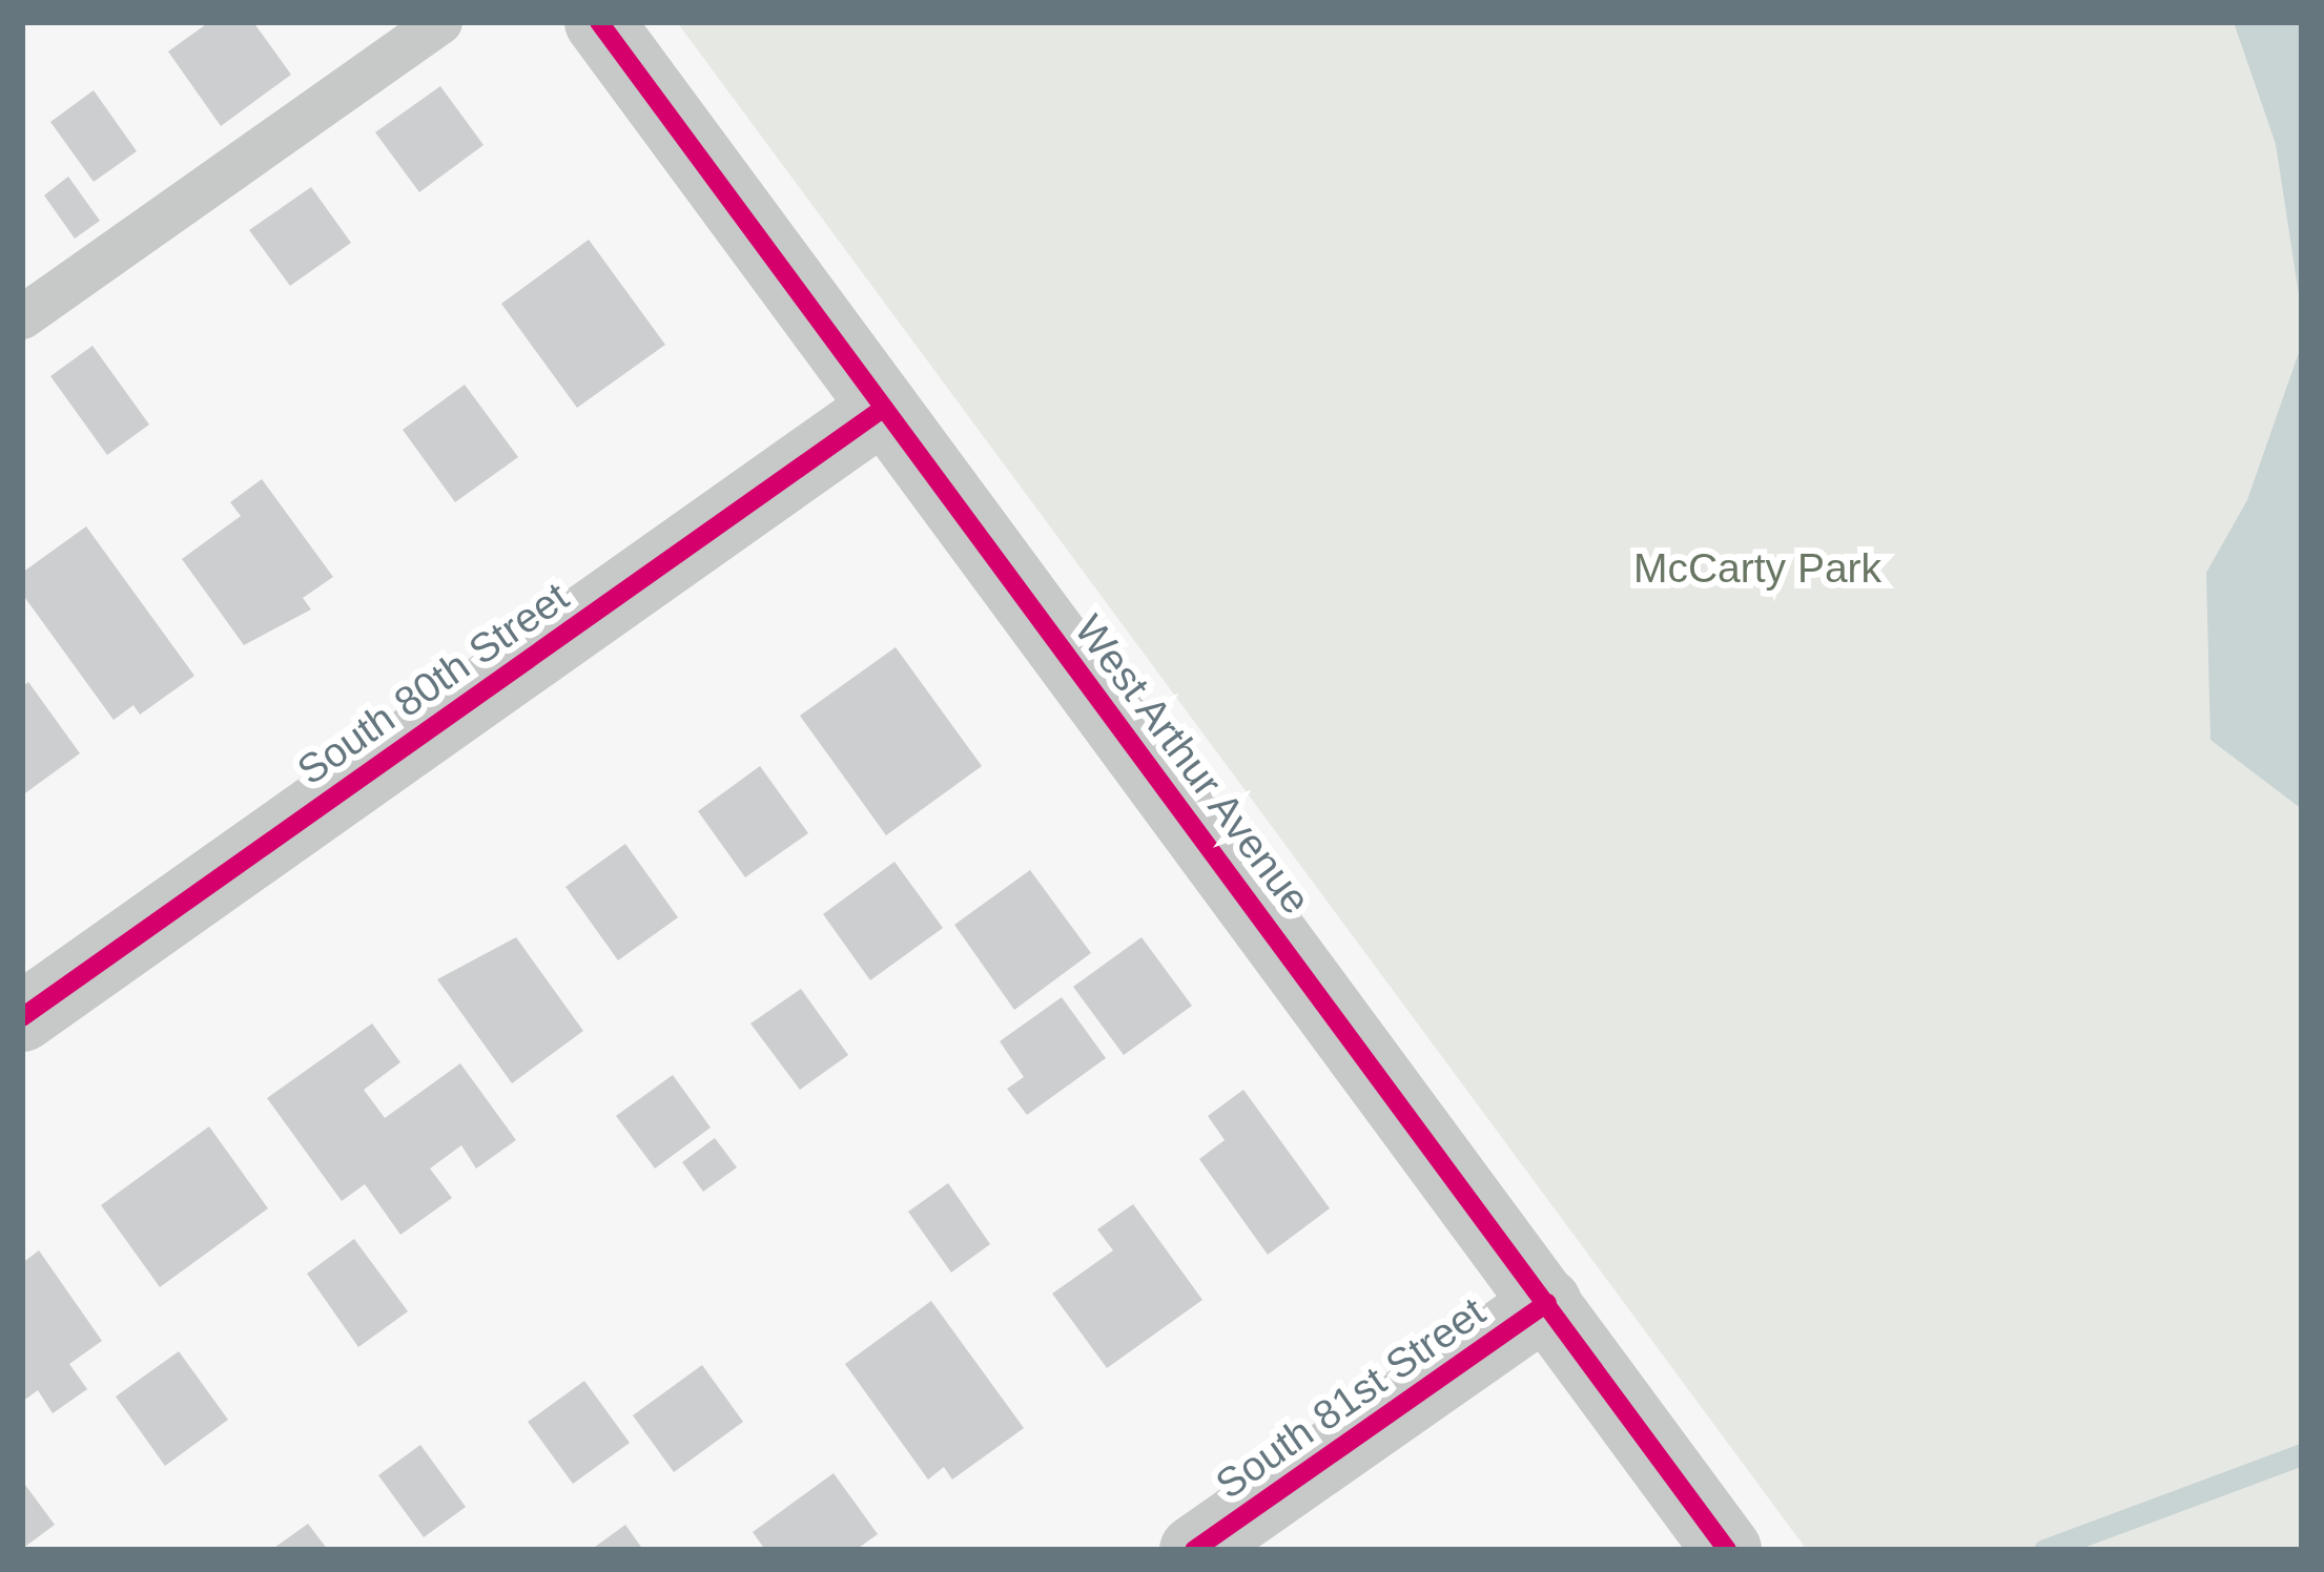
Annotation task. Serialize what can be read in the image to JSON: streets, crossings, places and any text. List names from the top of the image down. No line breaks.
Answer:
{"streets":{"street":["South 80th Street","West Arthur Avenue","South 81st Street"]},"crossings":[["South 80th Street","West Arthur Avenue"],["West Arthur Avenue","South 81st Street"]],"parks":["McCarty Park"]}
